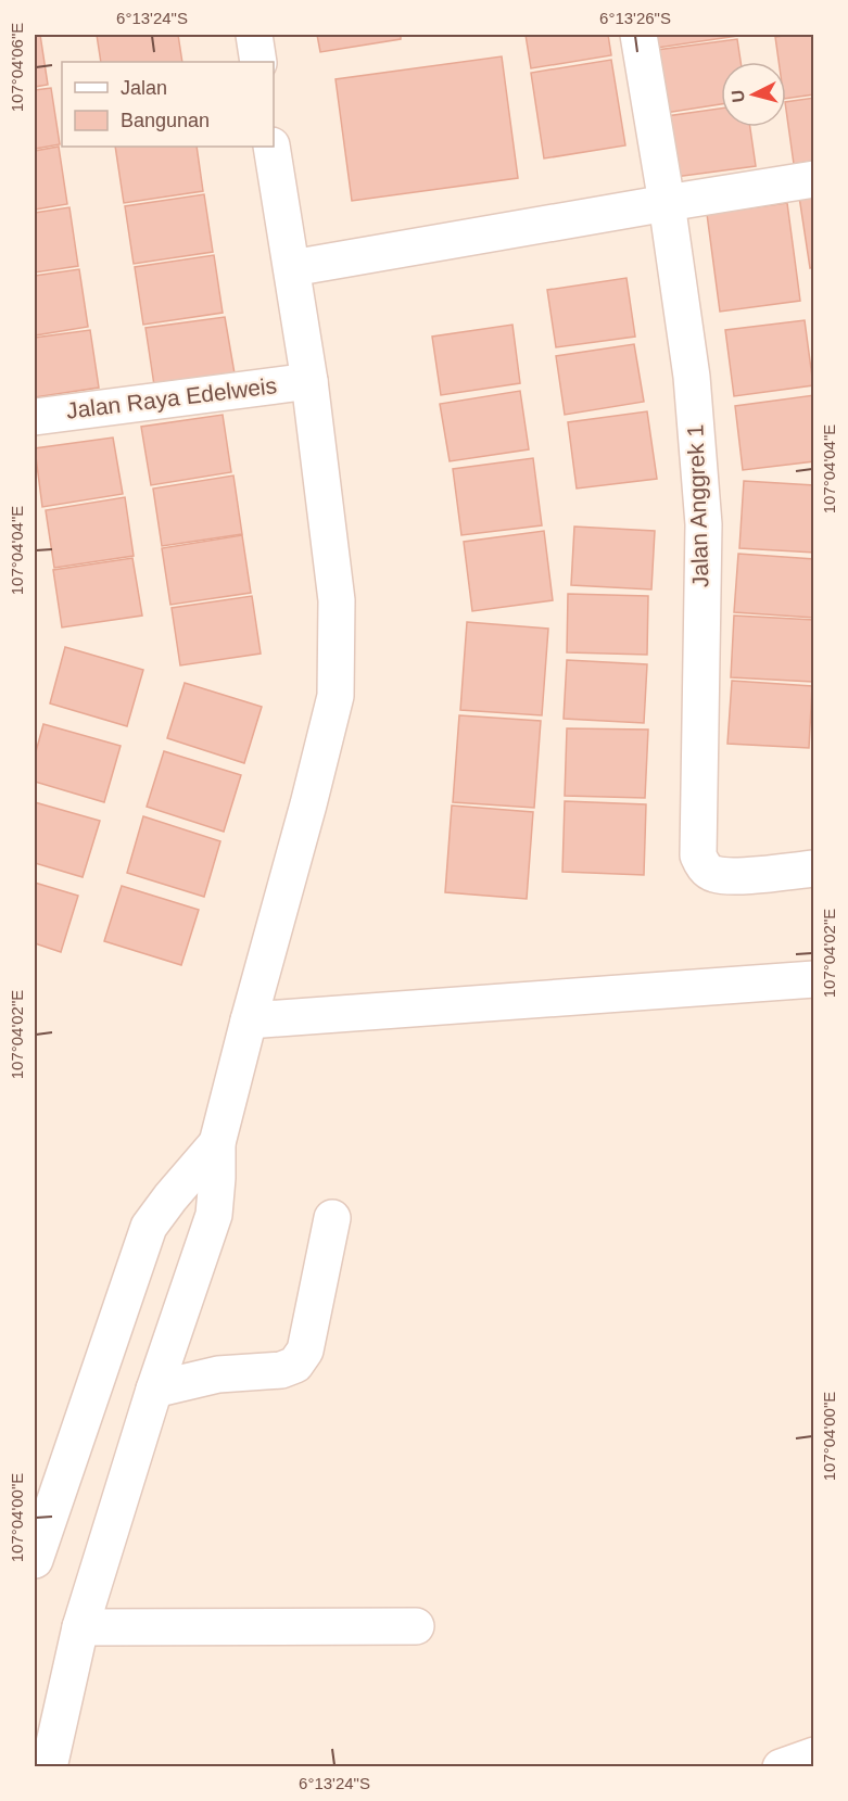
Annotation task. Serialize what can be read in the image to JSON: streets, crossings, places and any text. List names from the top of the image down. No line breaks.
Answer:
{"streets":{"street":["Jalan Raya Edelweis","Jalan Anggrek 1"]},"legend":["Jalan","Bangunan"],"north":"left","coordinates":["6°13'24\"S","6°13'26\"S","107°04'06\"E","107°04'04\"E","107°04'02\"E","107°04'00\"E"]}
